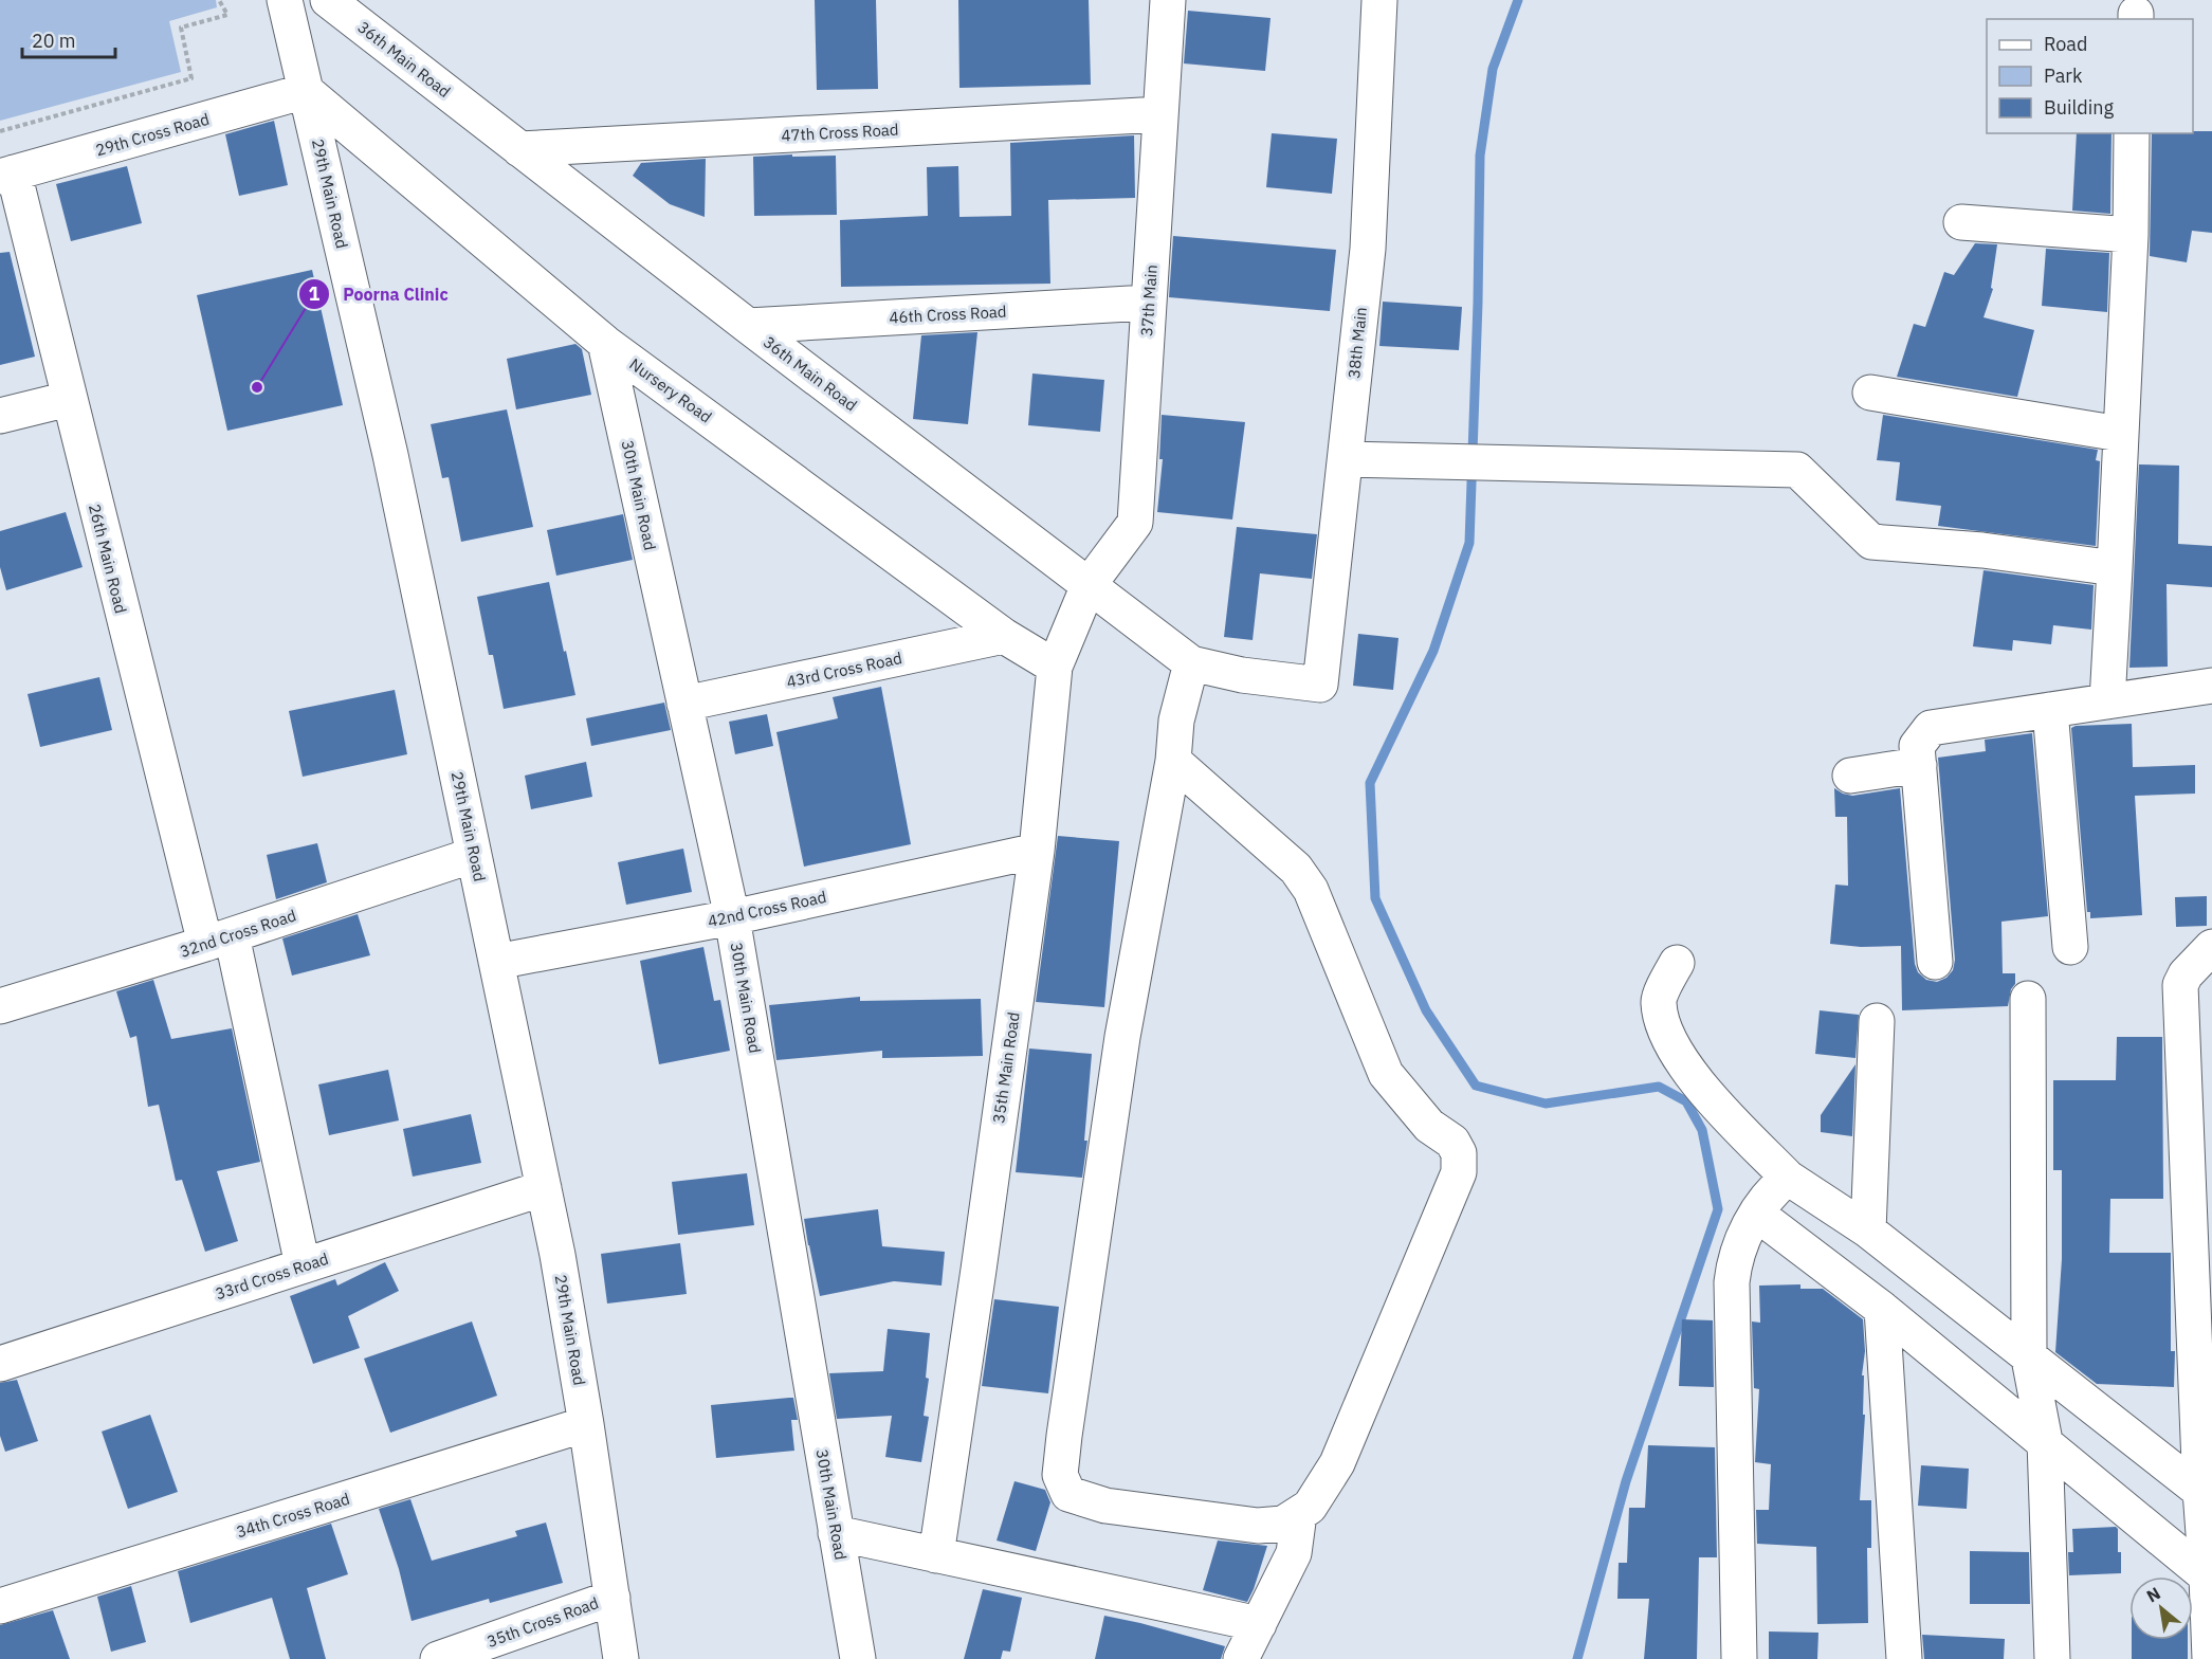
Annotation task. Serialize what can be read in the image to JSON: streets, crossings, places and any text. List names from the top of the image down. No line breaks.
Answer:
{"streets":{"street":["36th Main Road","47th Cross Road","29th Cross Road","29th Main Road","37th Main","46th Cross Road","38th Main","Nursery Road","30th Main Road","26th Main Road","43rd Cross Road","42nd Cross Road","32nd Cross Road","35th Main Road","33rd Cross Road","34th Cross Road","35th Cross Road"]},"crossings":[["36th Main Road","47th Cross Road"],["36th Main Road","37th Main"],["36th Main Road","46th Cross Road"],["36th Main Road","38th Main"],["36th Main Road","35th Main Road"],["47th Cross Road","37th Main"],["29th Cross Road","29th Main Road"],["29th Cross Road","Nursery Road"],["29th Cross Road","26th Main Road"],["29th Main Road","Nursery Road"],["29th Main Road","42nd Cross Road"],["29th Main Road","32nd Cross Road"],["29th Main Road","33rd Cross Road"],["29th Main Road","34th Cross Road"],["29th Main Road","35th Cross Road"],["37th Main","46th Cross Road"],["37th Main","35th Main Road"],["Nursery Road","30th Main Road"],["Nursery Road","43rd Cross Road"],["Nursery Road","35th Main Road"],["30th Main Road","43rd Cross Road"],["30th Main Road","42nd Cross Road"],["26th Main Road","32nd Cross Road"],["26th Main Road","33rd Cross Road"],["42nd Cross Road","35th Main Road"]],"places":["Poorna Clinic"],"legend":["Road","Park","Building"],"scale_bar":"20 m","north":"top left"}
